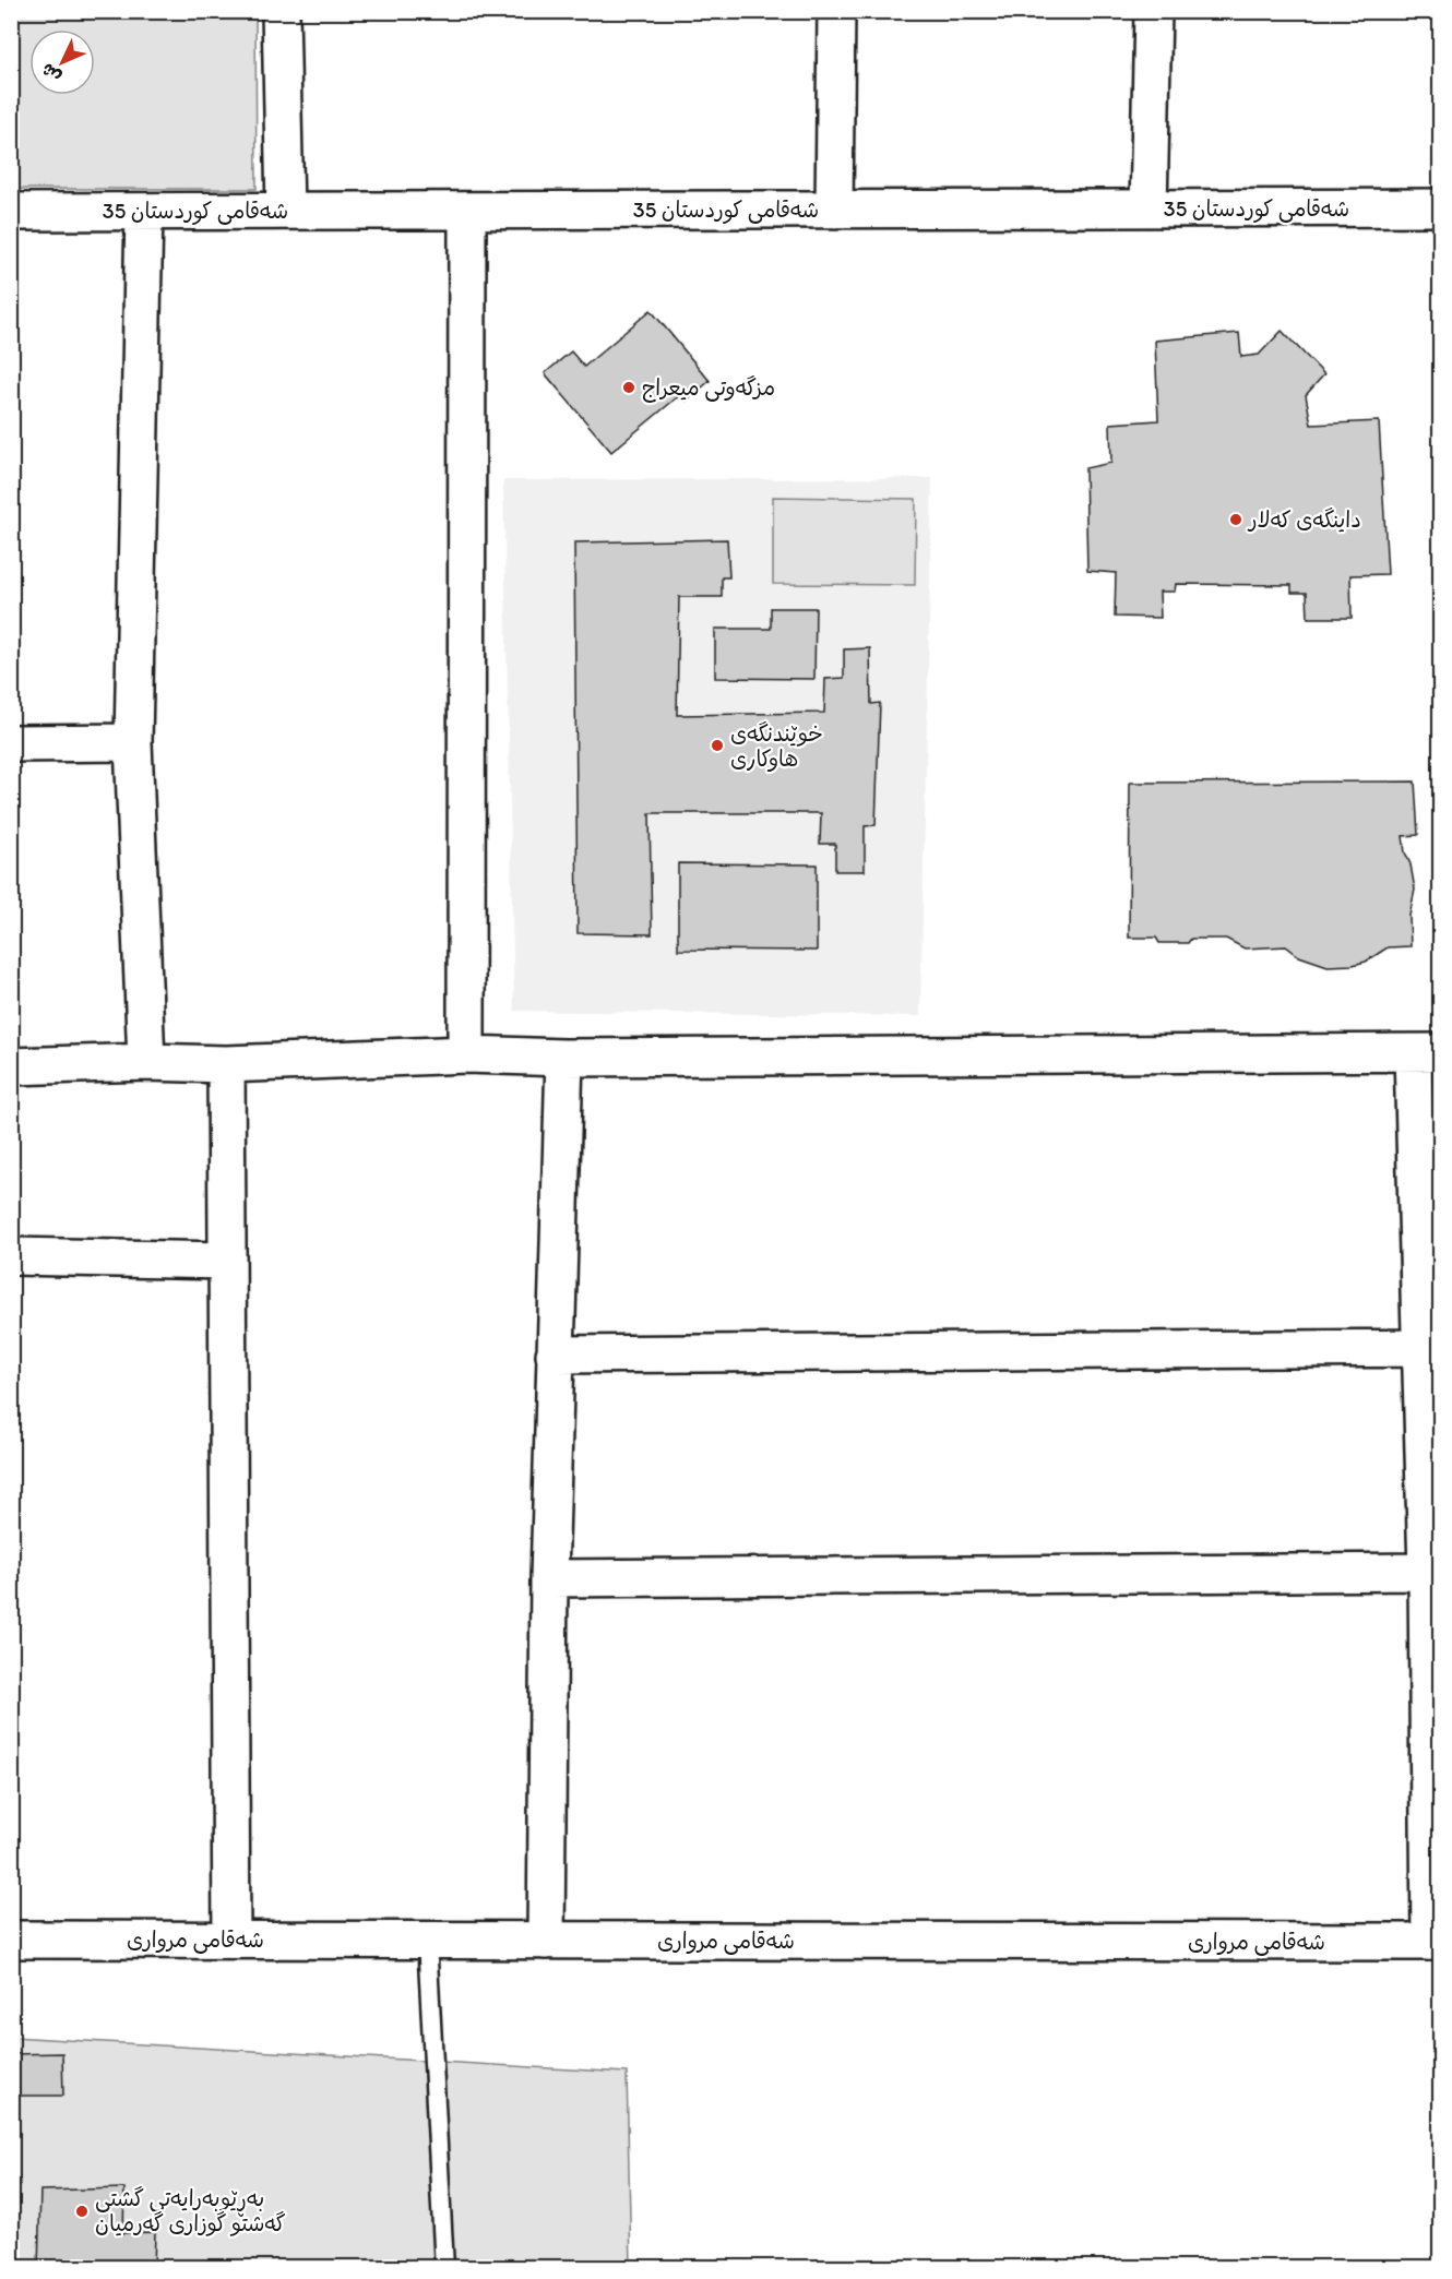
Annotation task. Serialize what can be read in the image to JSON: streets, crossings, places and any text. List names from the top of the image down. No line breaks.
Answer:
{"streets":{"street":["شەقامی کوردستان 35","شەقامی مرواری"]},"places":["مزگەوتی میعراج","داینگەی کەلار","خوێندنگەی هاوکاری","بەڕێوبەرایەتی گشتی گەشتو گوزاری گەرمیان"],"north":"bottom left"}
